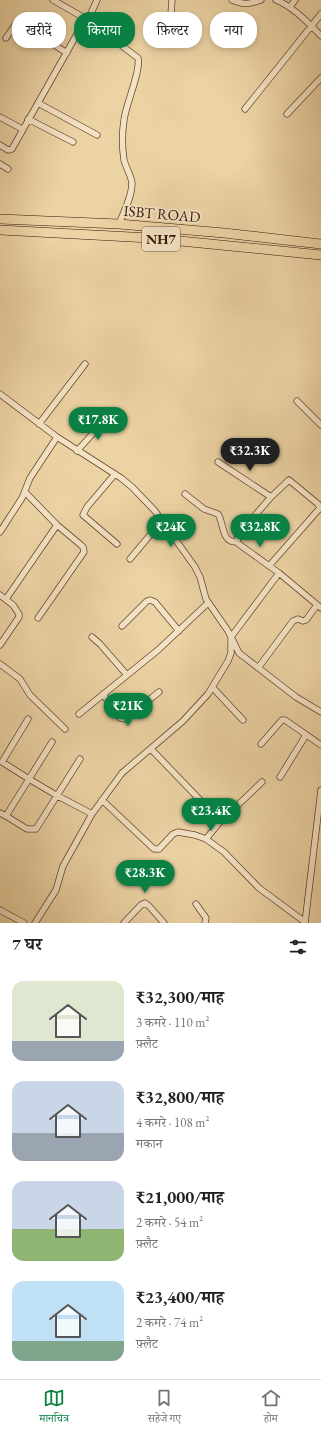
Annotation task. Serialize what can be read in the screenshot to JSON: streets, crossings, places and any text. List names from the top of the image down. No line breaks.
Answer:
{"streets":{"highway":["ISBT ROAD","NH7"]},"page":{"chip":["खरीदें","किराया","फ़िल्टर","नया"],"price":["₹17.8K","₹32.3K","₹24K","₹32.8K","₹21K","₹23.4K","₹28.3K"],"heading":"7 घर","list":[{"name":"₹32,300/माह","note":"3 कमरे · 110 m² · फ़्लैट"},{"name":"₹32,800/माह","note":"4 कमरे · 108 m² · मकान"},{"name":"₹21,000/माह","note":"2 कमरे · 54 m² · फ़्लैट"},{"name":"₹23,400/माह","note":"2 कमरे · 74 m² · फ़्लैट"}],"tabs":["मानचित्र","सहेजे गए","होम"]}}
